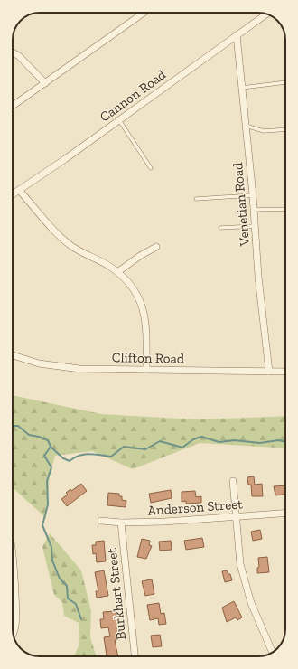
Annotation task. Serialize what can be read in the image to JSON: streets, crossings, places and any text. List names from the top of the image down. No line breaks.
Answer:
{"streets":{"street":["Cannon Road","Venetian Road","Clifton Road","Anderson Street","Burkhart Street"]},"crossings":[["Cannon Road","Venetian Road"],["Venetian Road","Clifton Road"],["Anderson Street","Burkhart Street"]]}
